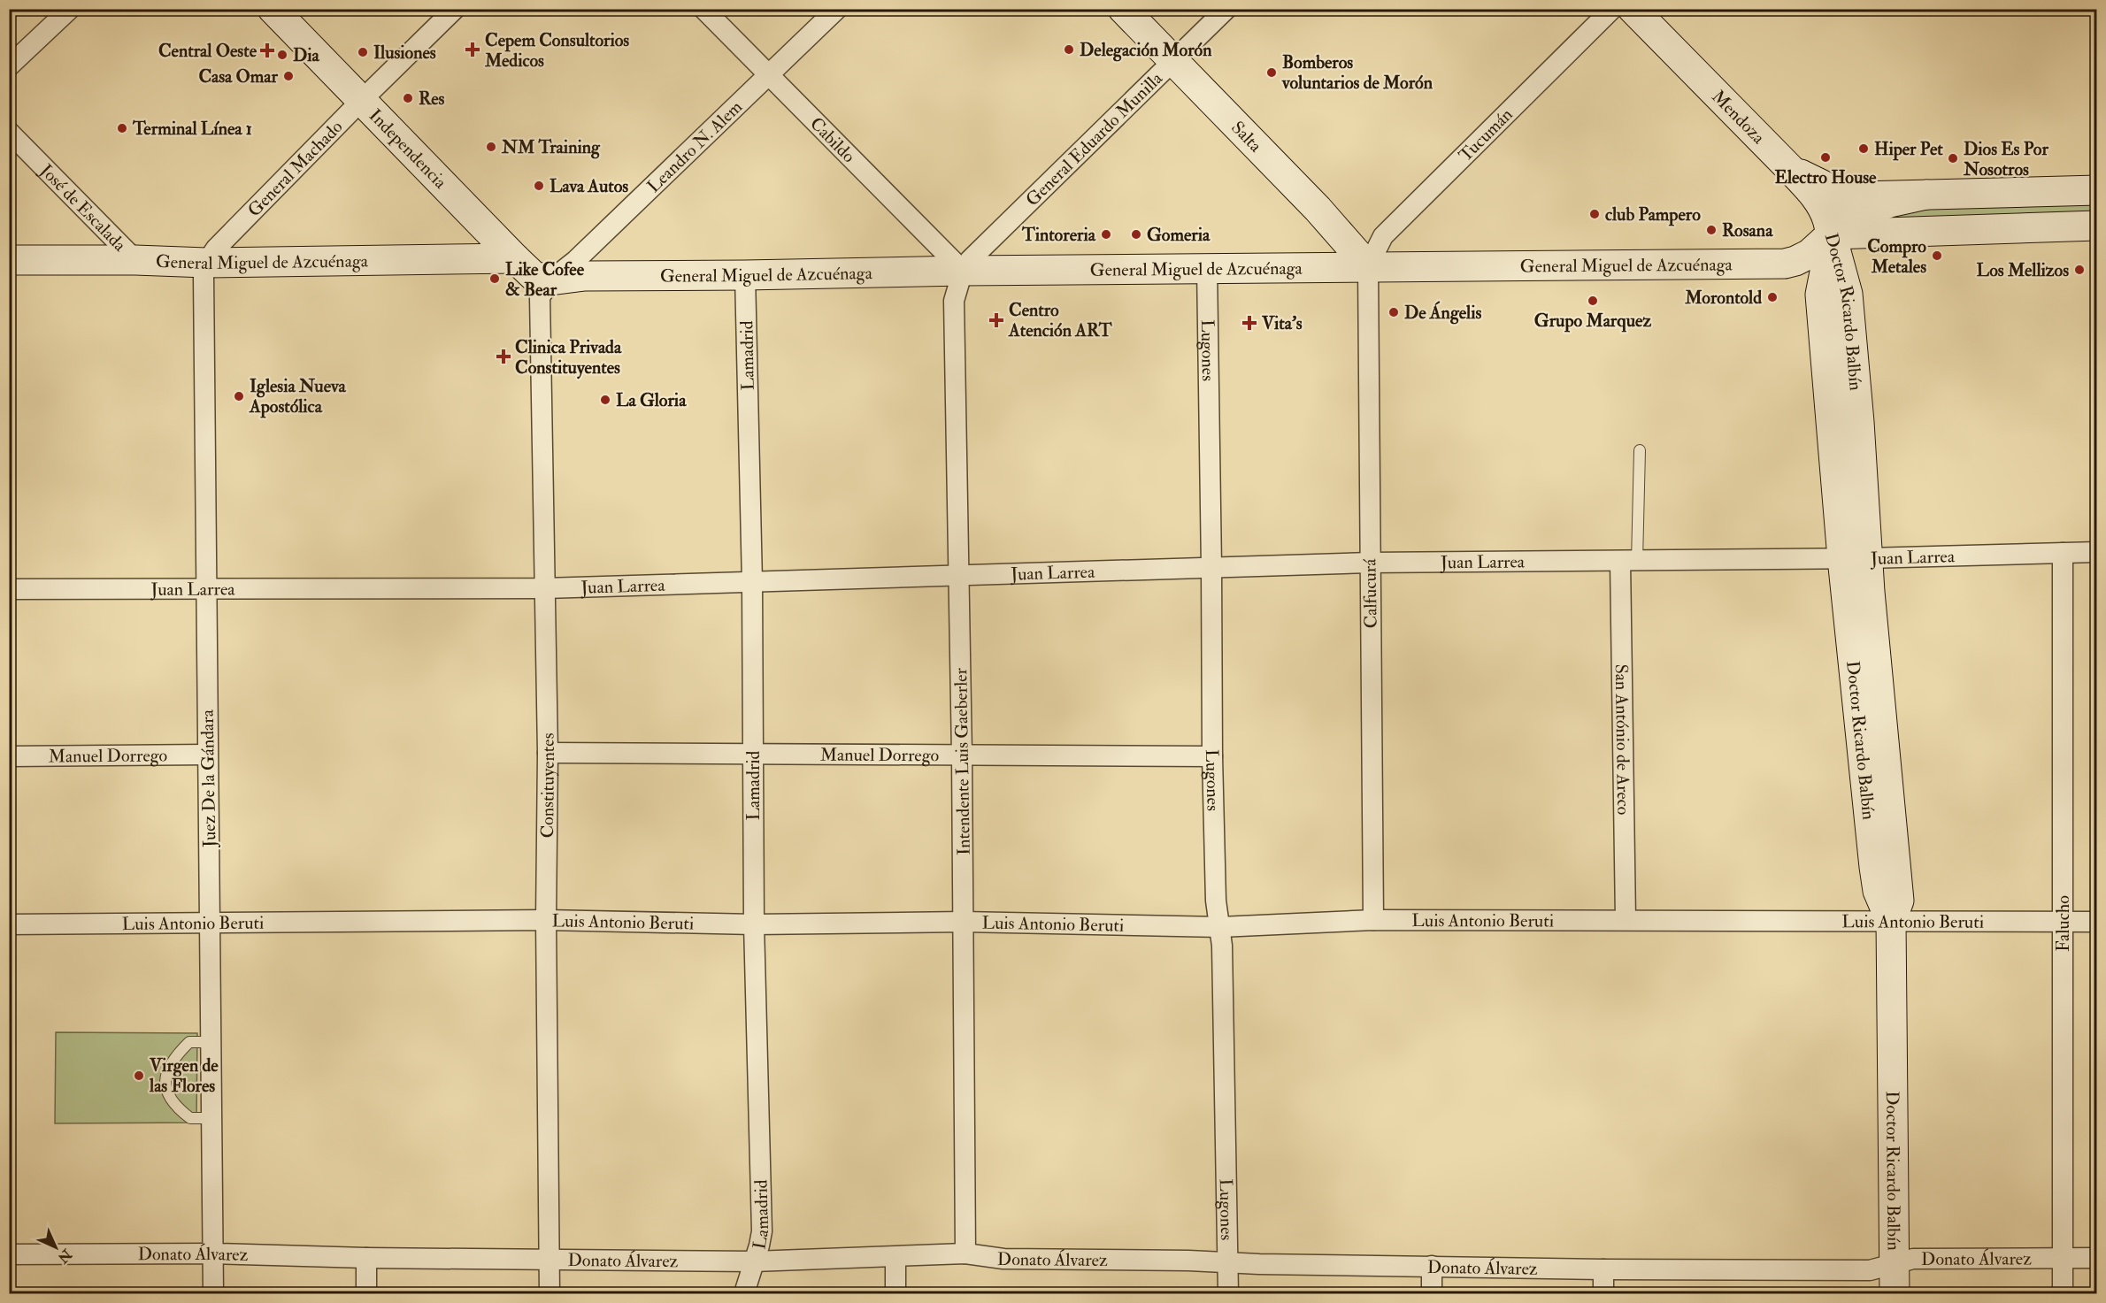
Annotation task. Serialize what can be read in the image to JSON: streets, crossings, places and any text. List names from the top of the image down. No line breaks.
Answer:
{"streets":{"street":["Mendoza","Tucumán","Salta","General Eduardo Munilla","Cabildo","Leandro N. Alem","Independencia","General Machado","José de Escalada","General Miguel de Azcuénaga","Doctor Ricardo Balbín","Lugones","Lamadrid","Juan Larrea","Calfucurá","San António de Areco","Manuel Dorrego","Intendente Luis Gaeberler","Juez De la Gándara","Constituyentes","Luis Antonio Beruti","Falucho","Donato Álvarez"]},"crossings":[["Mendoza","General Miguel de Azcuénaga"],["Mendoza","Doctor Ricardo Balbín"],["Tucumán","Salta"],["Tucumán","General Miguel de Azcuénaga"],["Tucumán","Calfucurá"],["Salta","General Eduardo Munilla"],["Salta","General Miguel de Azcuénaga"],["Salta","Calfucurá"],["General Eduardo Munilla","Cabildo"],["General Eduardo Munilla","General Miguel de Azcuénaga"],["General Eduardo Munilla","Intendente Luis Gaeberler"],["Cabildo","Leandro N. Alem"],["Cabildo","General Miguel de Azcuénaga"],["Cabildo","Intendente Luis Gaeberler"],["Leandro N. Alem","Independencia"],["Leandro N. Alem","General Miguel de Azcuénaga"],["Leandro N. Alem","Constituyentes"],["Independencia","General Machado"],["Independencia","General Miguel de Azcuénaga"],["Independencia","Constituyentes"],["General Machado","General Miguel de Azcuénaga"],["General Machado","Juez De la Gándara"],["José de Escalada","General Miguel de Azcuénaga"],["General Miguel de Azcuénaga","Doctor Ricardo Balbín"],["General Miguel de Azcuénaga","Lugones"],["General Miguel de Azcuénaga","Lamadrid"],["General Miguel de Azcuénaga","Calfucurá"],["General Miguel de Azcuénaga","Intendente Luis Gaeberler"],["General Miguel de Azcuénaga","Juez De la Gándara"],["General Miguel de Azcuénaga","Constituyentes"],["Doctor Ricardo Balbín","Juan Larrea"],["Doctor Ricardo Balbín","Luis Antonio Beruti"],["Doctor Ricardo Balbín","Donato Álvarez"],["Lugones","Juan Larrea"],["Lugones","Manuel Dorrego"],["Lugones","Luis Antonio Beruti"],["Lugones","Donato Álvarez"],["Lamadrid","Juan Larrea"],["Lamadrid","Manuel Dorrego"],["Lamadrid","Luis Antonio Beruti"],["Lamadrid","Donato Álvarez"],["Juan Larrea","Calfucurá"],["Juan Larrea","San António de Areco"],["Juan Larrea","Intendente Luis Gaeberler"],["Juan Larrea","Juez De la Gándara"],["Juan Larrea","Constituyentes"],["Juan Larrea","Falucho"],["Calfucurá","Luis Antonio Beruti"],["San António de Areco","Luis Antonio Beruti"],["Manuel Dorrego","Intendente Luis Gaeberler"],["Manuel Dorrego","Juez De la Gándara"],["Manuel Dorrego","Constituyentes"],["Intendente Luis Gaeberler","Luis Antonio Beruti"],["Intendente Luis Gaeberler","Donato Álvarez"],["Juez De la Gándara","Luis Antonio Beruti"],["Juez De la Gándara","Donato Álvarez"],["Constituyentes","Luis Antonio Beruti"],["Constituyentes","Donato Álvarez"],["Luis Antonio Beruti","Falucho"],["Falucho","Donato Álvarez"]],"places":{"health":["Cepem Consultorios Medicos","Central Oeste","Centro Atención ART","Vita's","Clinica Privada Constituyentes"],"other":["Delegación Morón","Ilusiones","Dia","Bomberos voluntarios de Morón","Casa Omar","Res","Terminal Línea 1","NM Training","Hiper Pet","Electro House","Dios Es Por Nosotros","Lava Autos","club Pampero","Rosana","Tintoreria","Gomeria","Compro Metales","Los Mellizos","Like Cofee & Bear","Morontold","Grupo Marquez","De Ángelis","Iglesia Nueva Apostólica","La Gloria","Virgen de las Flores"]},"north":"bottom right"}
